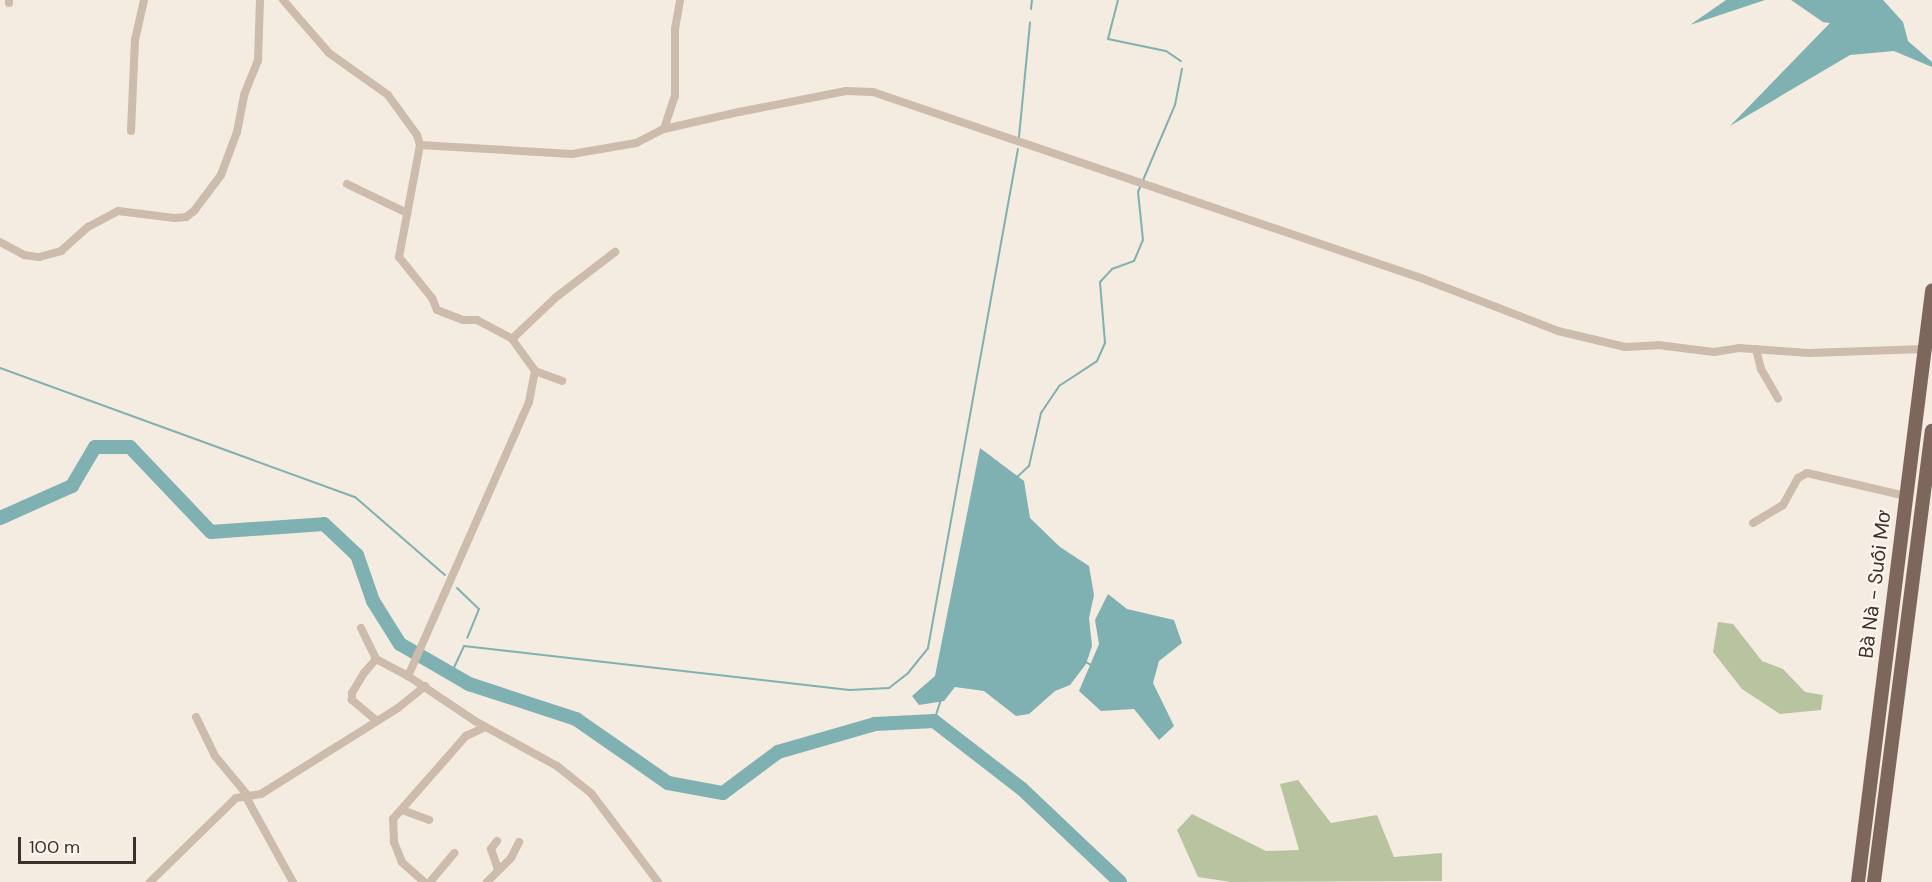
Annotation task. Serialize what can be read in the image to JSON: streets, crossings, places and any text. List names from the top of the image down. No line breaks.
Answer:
{"streets":{"main road":["Bà Nà - Suối Mơ"]},"scale_bar":"100 m"}
